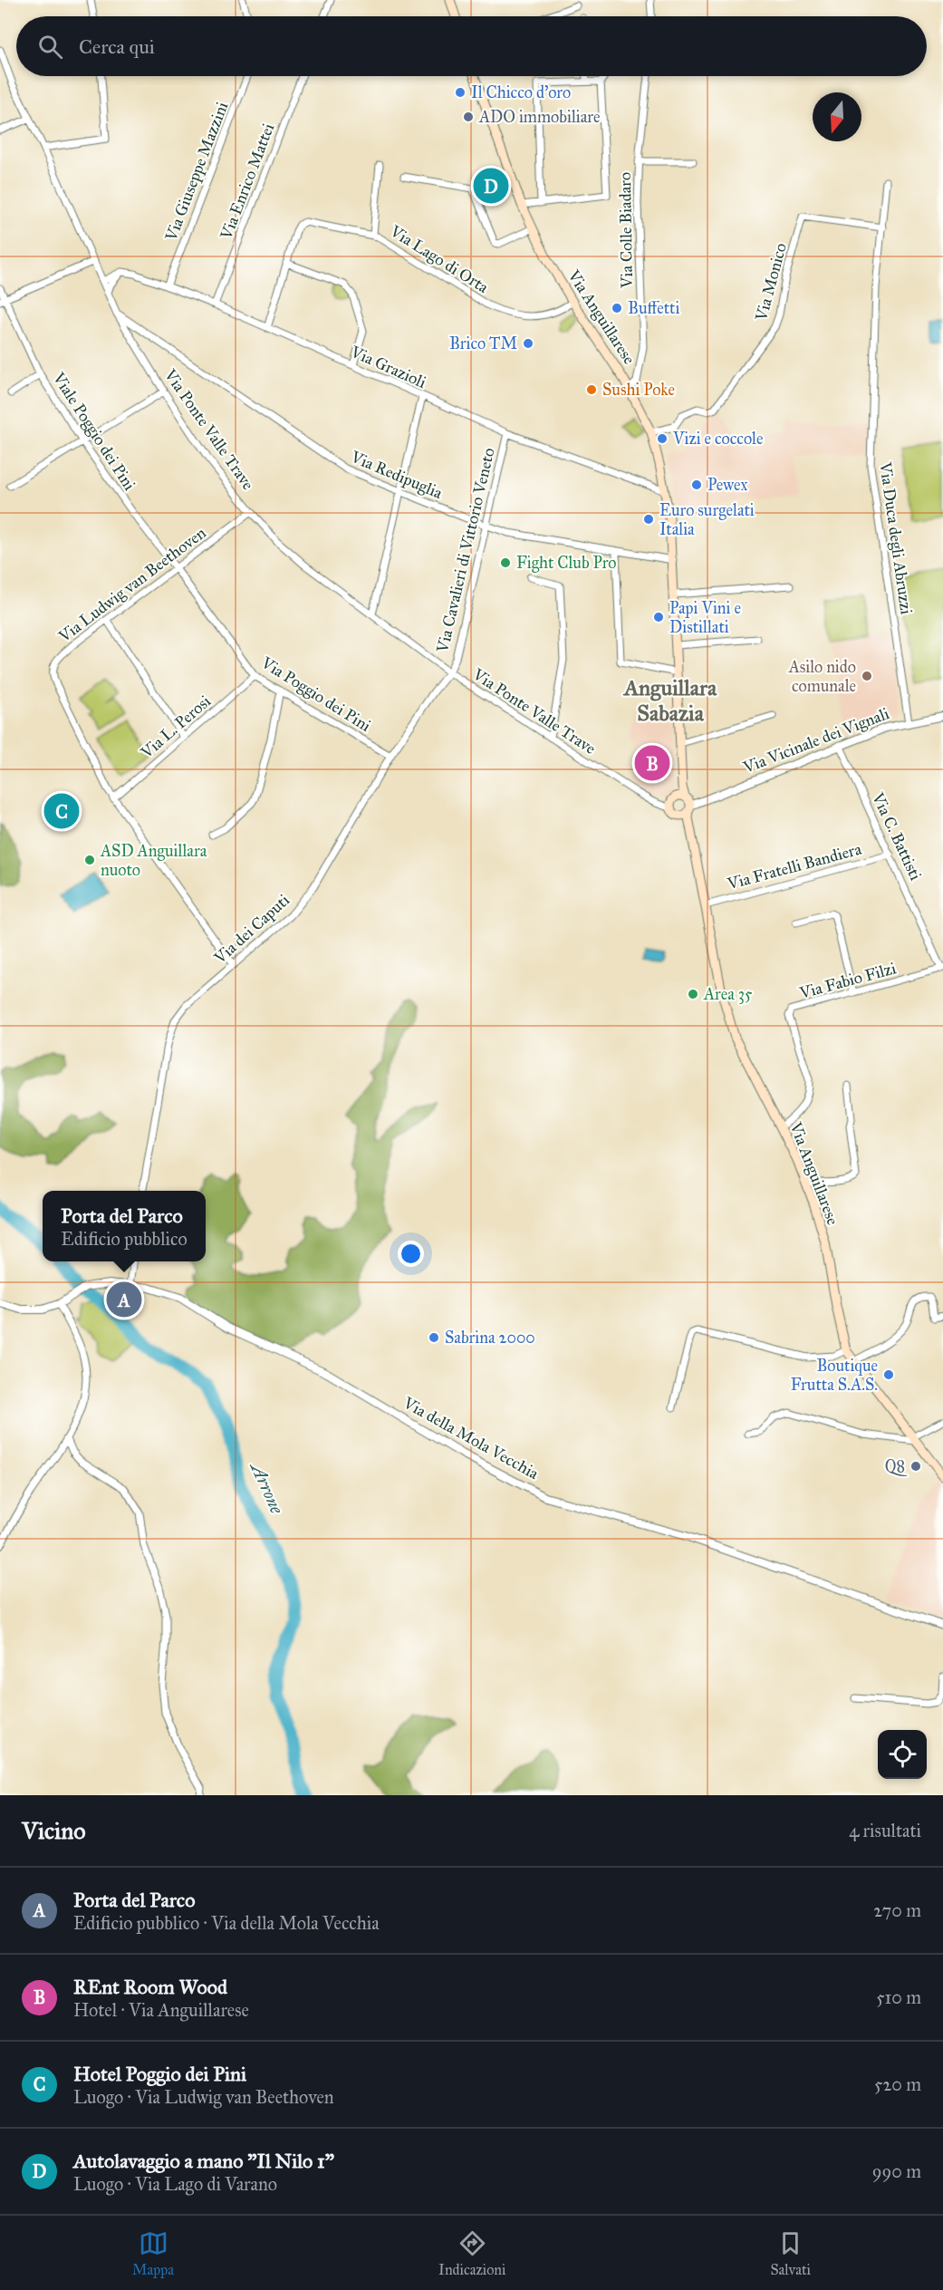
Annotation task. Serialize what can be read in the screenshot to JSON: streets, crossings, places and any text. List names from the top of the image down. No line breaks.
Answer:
{"streets":{"main road":["Via Anguillarese"],"street":["Via Giuseppe Mazzini","Via Enrico Mattei","Via Colle Biadaro","Via Lago di Orta","Via Monico","Via Grazioli","Via Ponte Valle Trave","Viale Poggio dei Pini","Via Redipuglia","Via Duca degli Abruzzi","Via Cavalieri di Vittorio Veneto","Via Ludwig van Beethoven","Via Poggio dei Pini","Via L. Perosi","Via Vicinale dei Vignali","Via C. Battisti","Via Fratelli Bandiera","Via dei Caputi","Via Fabio Filzi","Via della Mola Vecchia"]},"crossings":[["Via Giuseppe Mazzini","Via Grazioli"],["Via Enrico Mattei","Via Grazioli"],["Via Colle Biadaro","Via Anguillarese"],["Via Lago di Orta","Via Anguillarese"],["Via Lago di Orta","Via Grazioli"],["Via Monico","Via Anguillarese"],["Via Monico","Via Duca degli Abruzzi"],["Via Anguillarese","Via Grazioli"],["Via Anguillarese","Via Ponte Valle Trave"],["Via Anguillarese","Via Redipuglia"],["Via Anguillarese","Via Vicinale dei Vignali"],["Via Anguillarese","Via Fratelli Bandiera"],["Via Anguillarese","Via Fabio Filzi"],["Via Grazioli","Via Cavalieri di Vittorio Veneto"],["Via Ponte Valle Trave","Via Redipuglia"],["Via Ponte Valle Trave","Via Cavalieri di Vittorio Veneto"],["Via Ponte Valle Trave","Via Ludwig van Beethoven"],["Via Ponte Valle Trave","Via Vicinale dei Vignali"],["Via Ponte Valle Trave","Via dei Caputi"],["Viale Poggio dei Pini","Via Ludwig van Beethoven"],["Viale Poggio dei Pini","Via Poggio dei Pini"],["Via Redipuglia","Via Cavalieri di Vittorio Veneto"],["Via Duca degli Abruzzi","Via Vicinale dei Vignali"],["Via Cavalieri di Vittorio Veneto","Via dei Caputi"],["Via Ludwig van Beethoven","Via Poggio dei Pini"],["Via Ludwig van Beethoven","Via L. Perosi"],["Via Ludwig van Beethoven","Via dei Caputi"],["Via Poggio dei Pini","Via L. Perosi"],["Via Poggio dei Pini","Via dei Caputi"],["Via Vicinale dei Vignali","Via C. Battisti"],["Via C. Battisti","Via Fratelli Bandiera"],["Via C. Battisti","Via Fabio Filzi"]],"districts":["Anguillara Sabazia"],"water":["Arrone"],"places":["Il Chicco d'oro","ADO immobiliare","Buffetti","Brico TM","Sushi Poke","Vizi e coccole","Pewex","Euro surgelati Italia","Fight Club Pro","Papi Vini e Distillati","Asilo nido comunale","ASD Anguillara nuoto","Area 35","Sabrina 2000","Boutique Frutta S.A.S.","Q8"],"north":"bottom","page":{"search":"Cerca qui","pins":["D","B","C","A"],"popup":["Porta del Parco","Edificio pubblico"],"heading":["Vicino","4 risultati"],"list":[{"mark":"A","name":"Porta del Parco","note":"Edificio pubblico · Via della Mola Vecchia","value":"270 m"},{"mark":"B","name":"REnt Room Wood","note":"Hotel · Via Anguillarese","value":"510 m"},{"mark":"C","name":"Hotel Poggio dei Pini","note":"Luogo · Via Ludwig van Beethoven","value":"520 m"},{"mark":"D","name":"Autolavaggio a mano \"Il Nilo 1\"","note":"Luogo · Via Lago di Varano","value":"990 m"}],"nav":["Mappa","Indicazioni","Salvati"]}}
